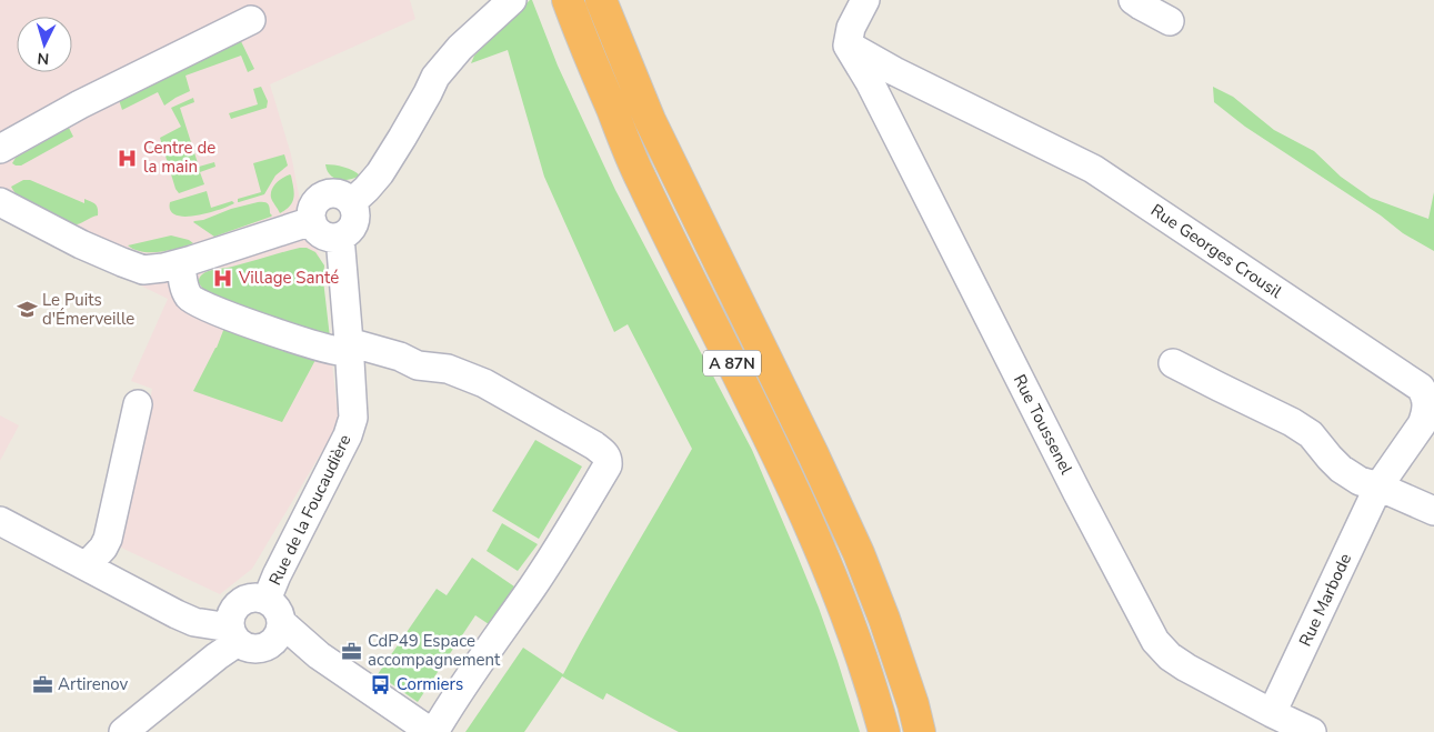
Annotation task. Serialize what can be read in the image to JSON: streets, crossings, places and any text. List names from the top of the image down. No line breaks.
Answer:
{"streets":{"highway":["A 87N"],"street":["Rue Georges Crousil","Rue Toussenel","Rue de la Foucaudière","Rue Marbode"]},"crossings":[["Rue Georges Crousil","Rue Toussenel"],["Rue Georges Crousil","Rue Marbode"],["Rue Toussenel","Rue Marbode"]],"places":{"hospital":["Centre de la main","Village Santé"],"school or university":["Le Puits d'Émerveille"],"office":["CdP49 Espace accompagnement","Artirenov"],"bus stop":["Cormiers"]},"north":"bottom"}
